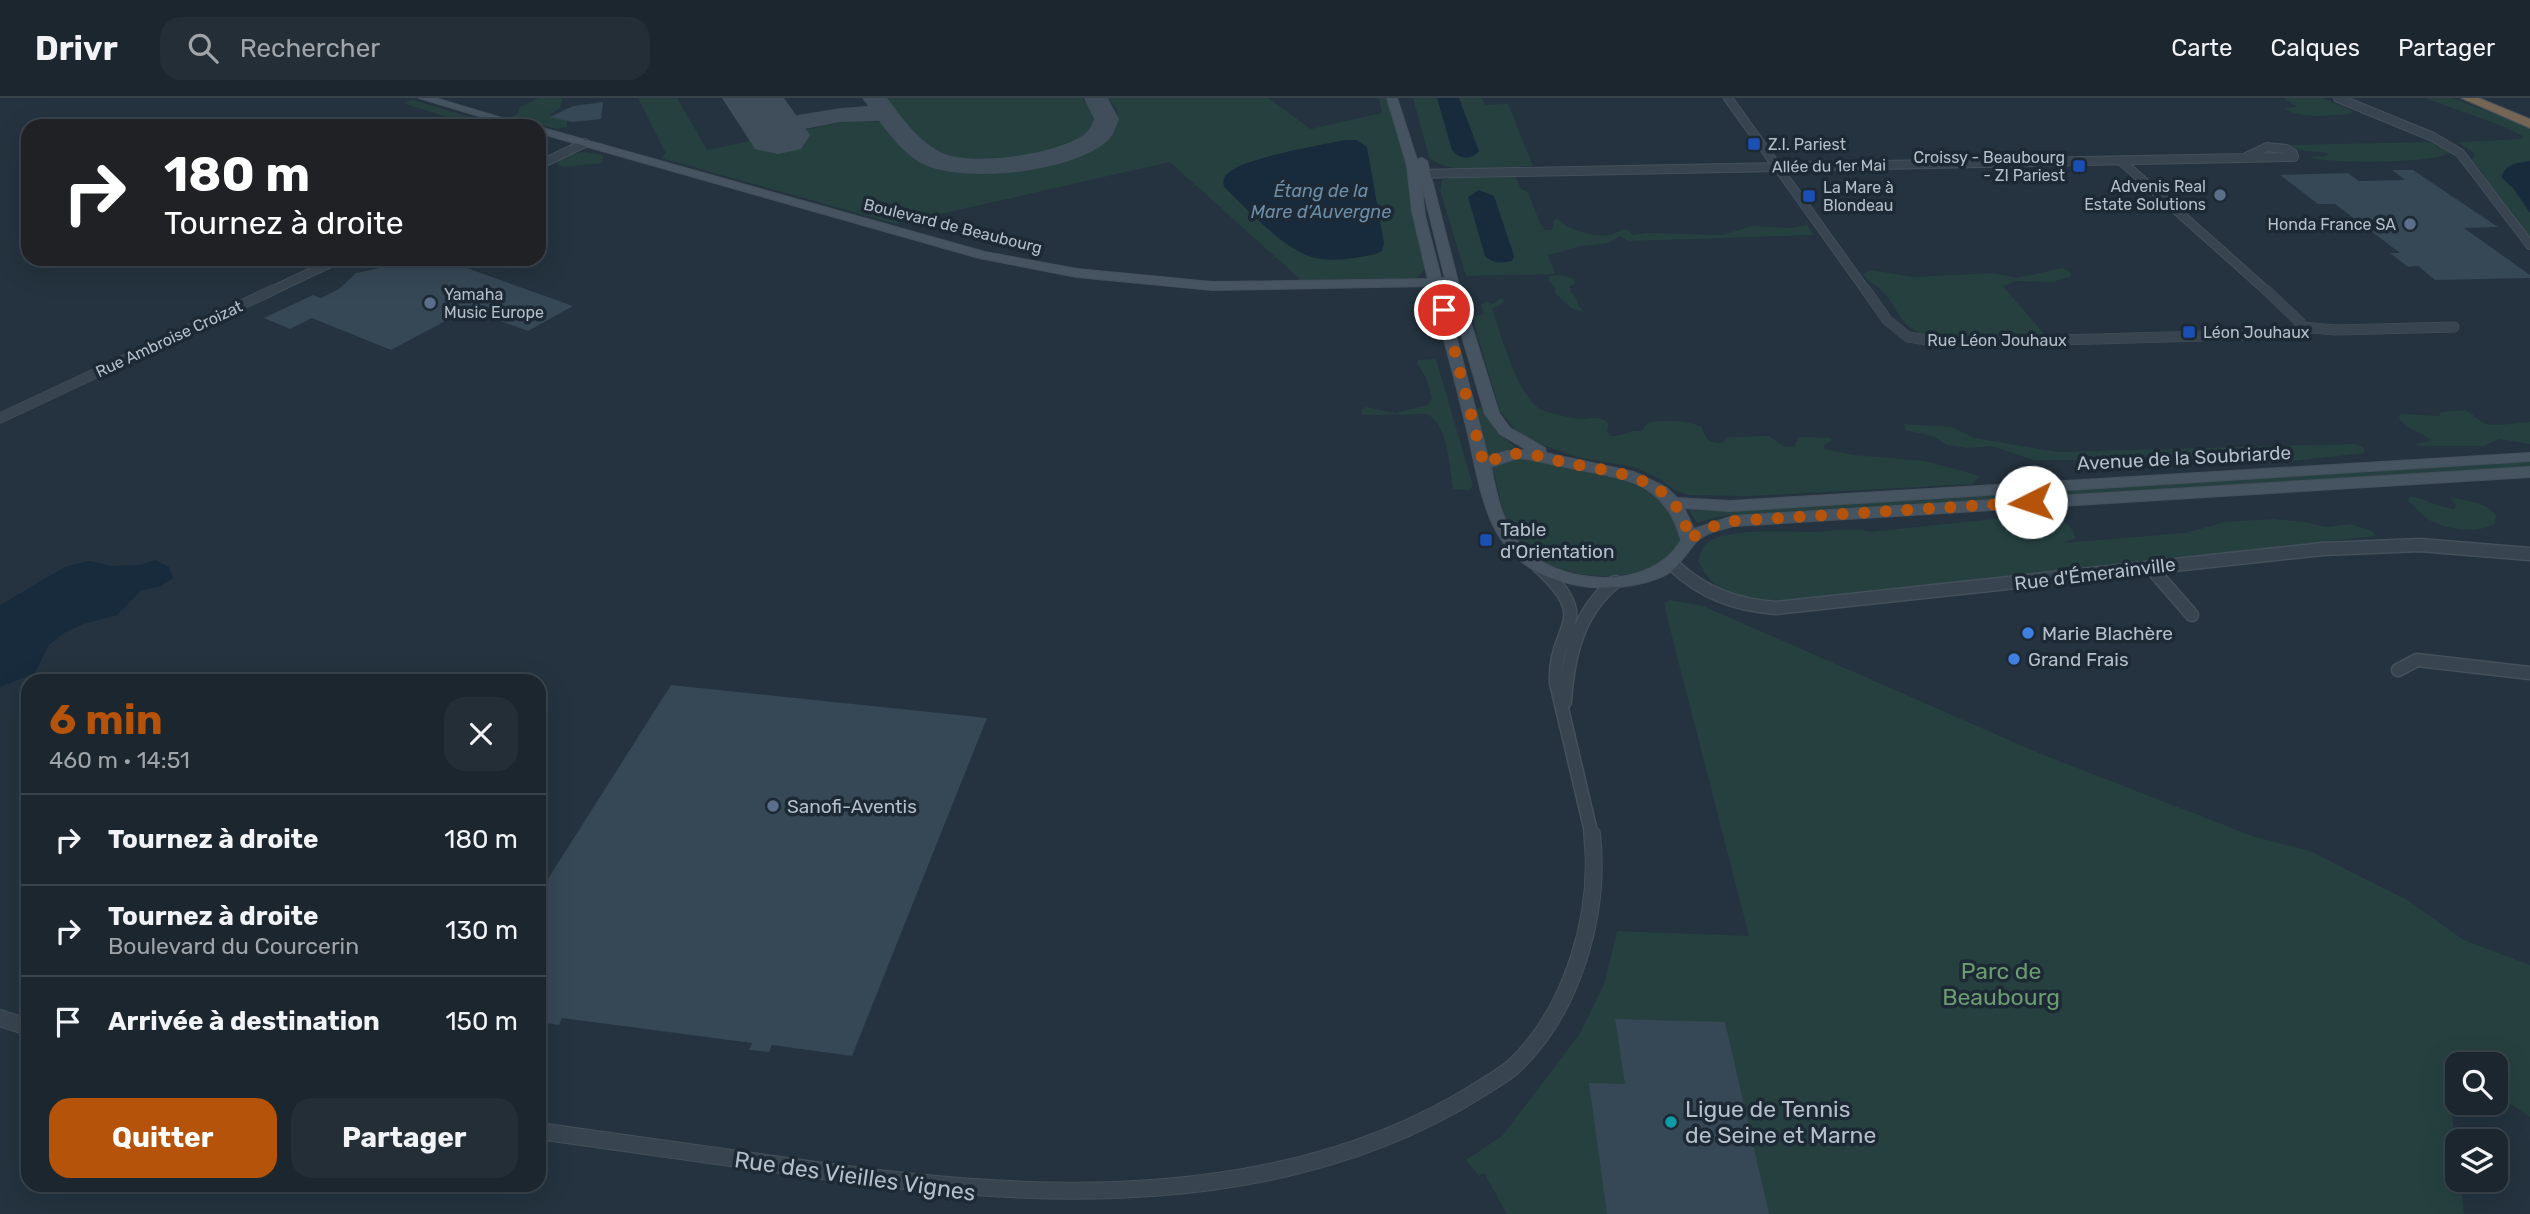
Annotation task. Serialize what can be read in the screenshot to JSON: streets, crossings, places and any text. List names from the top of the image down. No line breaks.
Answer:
{"streets":{"main road":["Boulevard de Beaubourg","Avenue de la Soubriarde"],"street":["Allée du 1er Mai","Rue Ambroise Croizat","Rue Léon Jouhaux","Rue d'Émerainville","Rue des Vieilles Vignes"]},"crossings":[["Allée du 1er Mai","Rue Léon Jouhaux"]],"water":["Étang de la Mare d’Auvergne"],"parks":["Parc de Beaubourg"],"places":{"transit":["Z.I. Pariest","Croissy - Beaubourg - ZI Pariest","La Mare à Blondeau","Léon Jouhaux","Table d'Orientation"],"other":["Advenis Real Estate Solutions","Honda France SA","Yamaha Music Europe","Marie Blachère","Grand Frais","Sanofi-Aventis","Ligue de Tennis de Seine et Marne"]},"page":{"header":"Drivr","search":"Rechercher","nav":["Carte","Calques","Partager"],"turn":["180 m","Tournez à droite"],"heading":["6 min","460 m · 14:51"],"list":[{"name":"Tournez à droite","value":"180 m"},{"name":"Tournez à droite","note":"Boulevard du Courcerin","value":"130 m"},{"name":"Arrivée à destination","value":"150 m"}],"buttons":["Quitter","Partager"]}}
